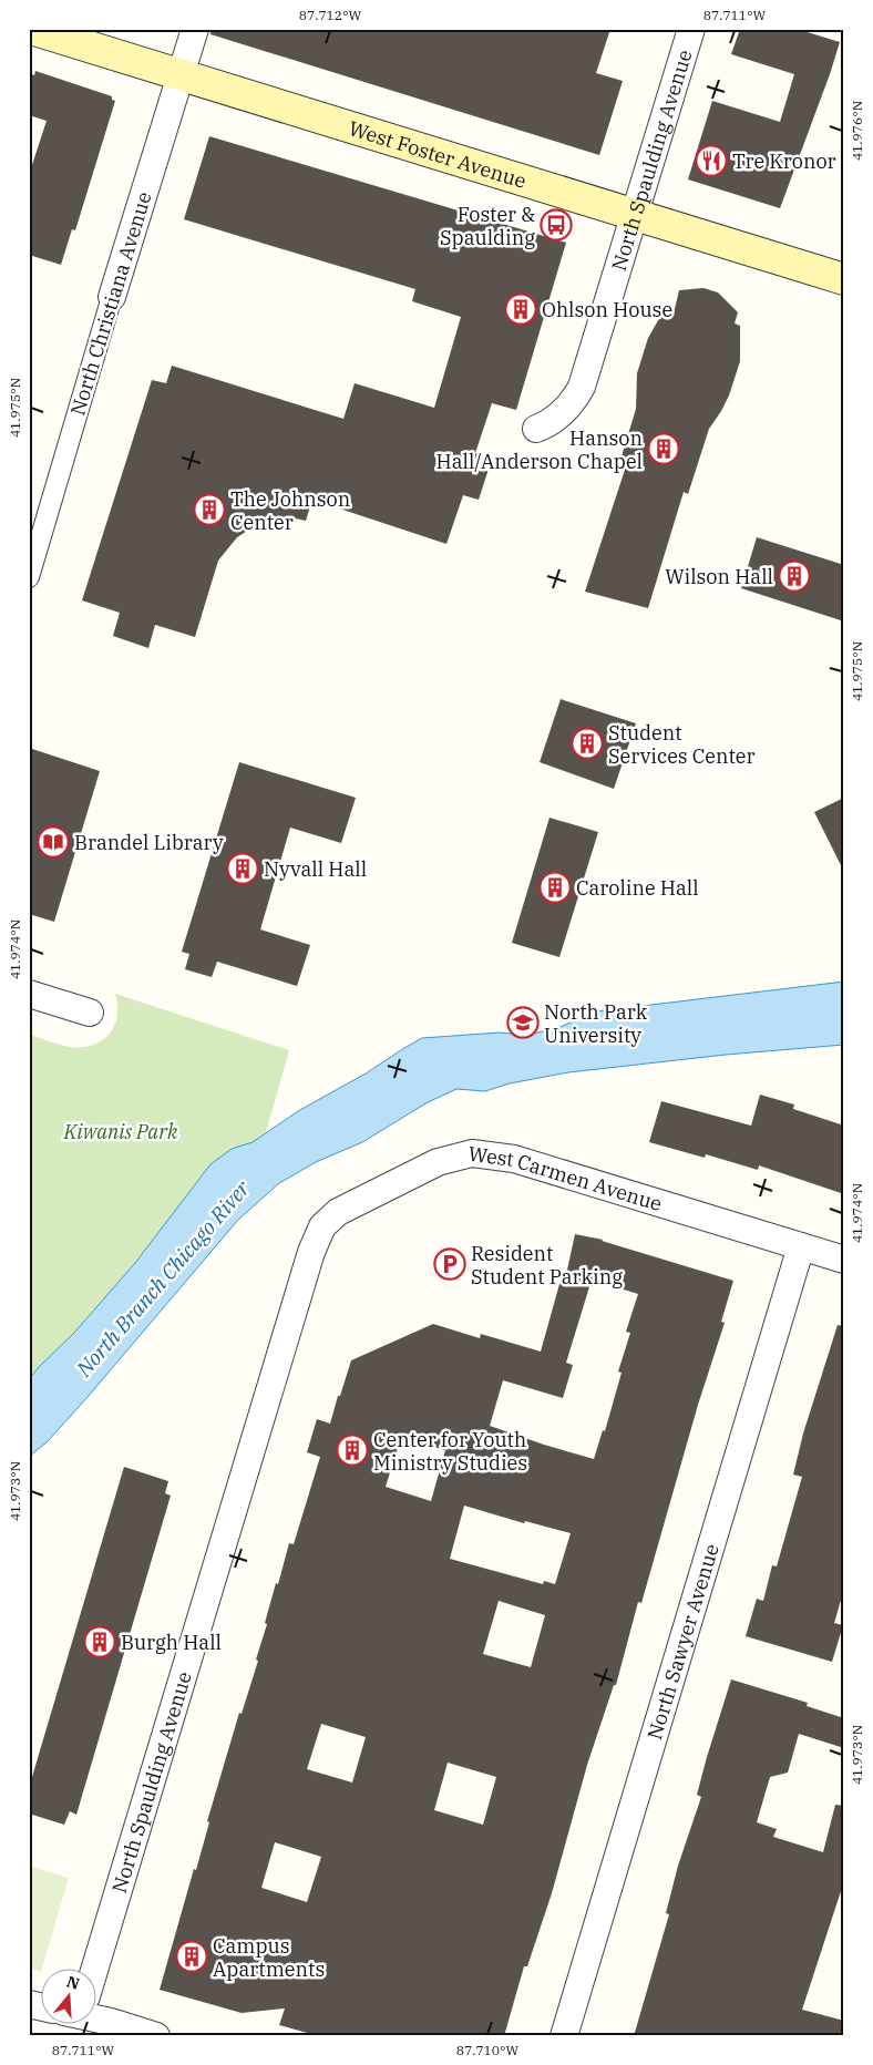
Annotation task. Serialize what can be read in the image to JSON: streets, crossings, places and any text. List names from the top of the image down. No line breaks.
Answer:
{"streets":{"main road":["West Foster Avenue"],"street":["North Spaulding Avenue","North Christiana Avenue","West Carmen Avenue","North Sawyer Avenue"]},"crossings":[["West Foster Avenue","North Spaulding Avenue"],["West Foster Avenue","North Christiana Avenue"],["North Spaulding Avenue","West Carmen Avenue"],["West Carmen Avenue","North Sawyer Avenue"]],"water":["North Branch Chicago River"],"parks":["Kiwanis Park"],"places":{"restaurant":["Tre Kronor"],"bus stop":["Foster & Spaulding"],"building":["Ohlson House","Hanson Hall/Anderson Chapel","The Johnson Center","Wilson Hall","Student Services Center","Nyvall Hall","Caroline Hall","Center for Youth Ministry Studies","Burgh Hall","Campus Apartments"],"library":["Brandel Library"],"school or university":["North Park University"],"parking":["Resident Student Parking"]},"north":"top","coordinates":["87.712°W","87.711°W","41.976°N","41.975°N","41.974°N","41.973°N","87.710°W"]}
